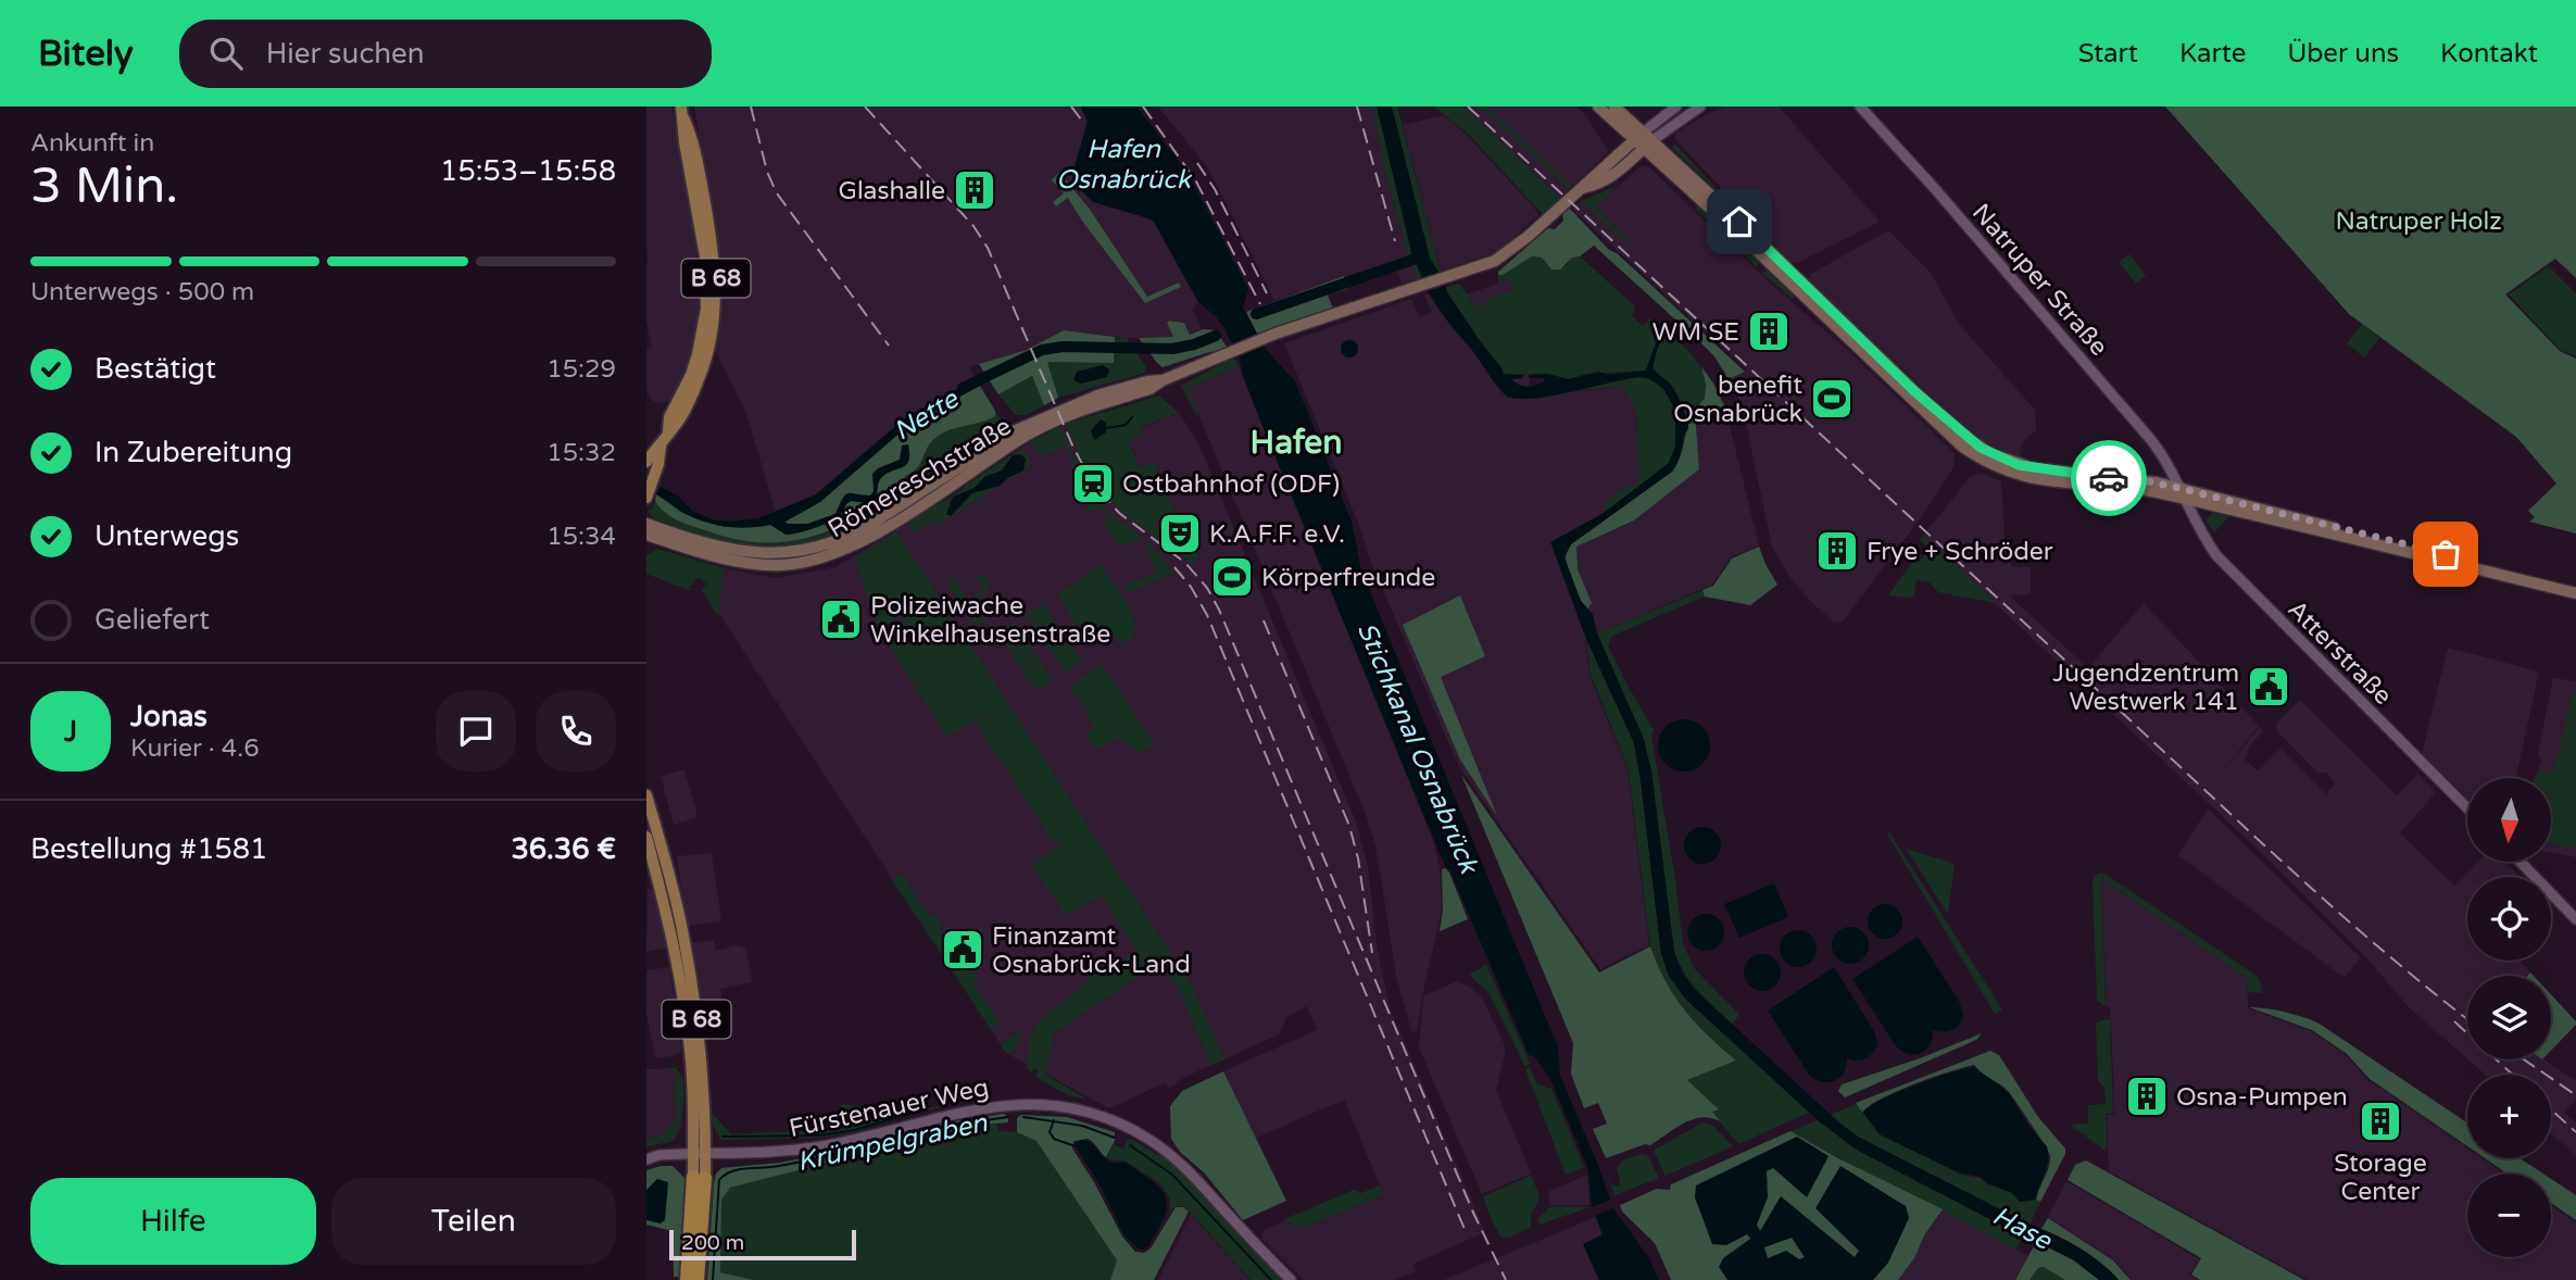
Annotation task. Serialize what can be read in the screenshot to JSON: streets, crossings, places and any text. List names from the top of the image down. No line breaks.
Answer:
{"streets":{"highway":["B 68"],"main road":["Römereschstraße"],"street":["Natruper Straße","Atterstraße","Fürstenauer Weg"]},"crossings":[["B 68","Fürstenauer Weg"],["Natruper Straße","Atterstraße"]],"districts":["Hafen"],"water":["Hafen Osnabrück","Nette","Stichkanal Osnabrück","Krümpelgraben","Hase"],"parks":["Natruper Holz"],"places":{"building":["Glashalle","WM SE","Frye + Schröder","Osna-Pumpen","Storage Center"],"sports":["benefit Osnabrück","Körperfreunde"],"station":["Ostbahnhof (ODF)"],"theatre":["K.A.F.F. e.V."],"public building":["Polizeiwache Winkelhausenstraße","Jugendzentrum Westwerk 141","Finanzamt Osnabrück-Land"]},"scale_bar":"200 m","north":"bottom","page":{"header":"Bitely","search":"Hier suchen","nav":["Start","Karte","Über uns","Kontakt"],"heading":["3 Min.","Ankunft in","15:53–15:58"],"panel":["Jonas","Kurier · 4.6","Bestellung #1581","36.36 €"],"bar":"Unterwegs · 500 m","list":[["Bestätigt","15:29"],["In Zubereitung","15:32"],["Unterwegs","15:34"],"Geliefert"],"round":"J","map_buttons":["+","−"],"buttons":["Hilfe","Teilen"],"scale":"200 m"}}
